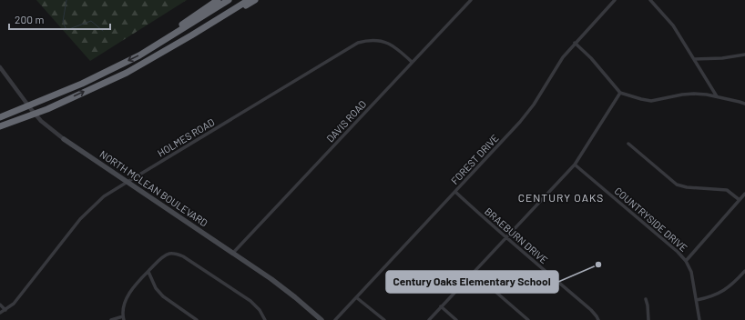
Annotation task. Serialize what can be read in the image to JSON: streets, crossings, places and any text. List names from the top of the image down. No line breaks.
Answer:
{"streets":{"main road":["NORTH MCLEAN BOULEVARD"],"street":["DAVIS ROAD","HOLMES ROAD","FOREST DRIVE","COUNTRYSIDE DRIVE","BRAEBURN DRIVE"]},"crossings":[["DAVIS ROAD","HOLMES ROAD"],["DAVIS ROAD","NORTH MCLEAN BOULEVARD"],["HOLMES ROAD","NORTH MCLEAN BOULEVARD"],["FOREST DRIVE","BRAEBURN DRIVE"]],"districts":["CENTURY OAKS"],"places":["Century Oaks Elementary School"],"scale_bar":"200 m"}
